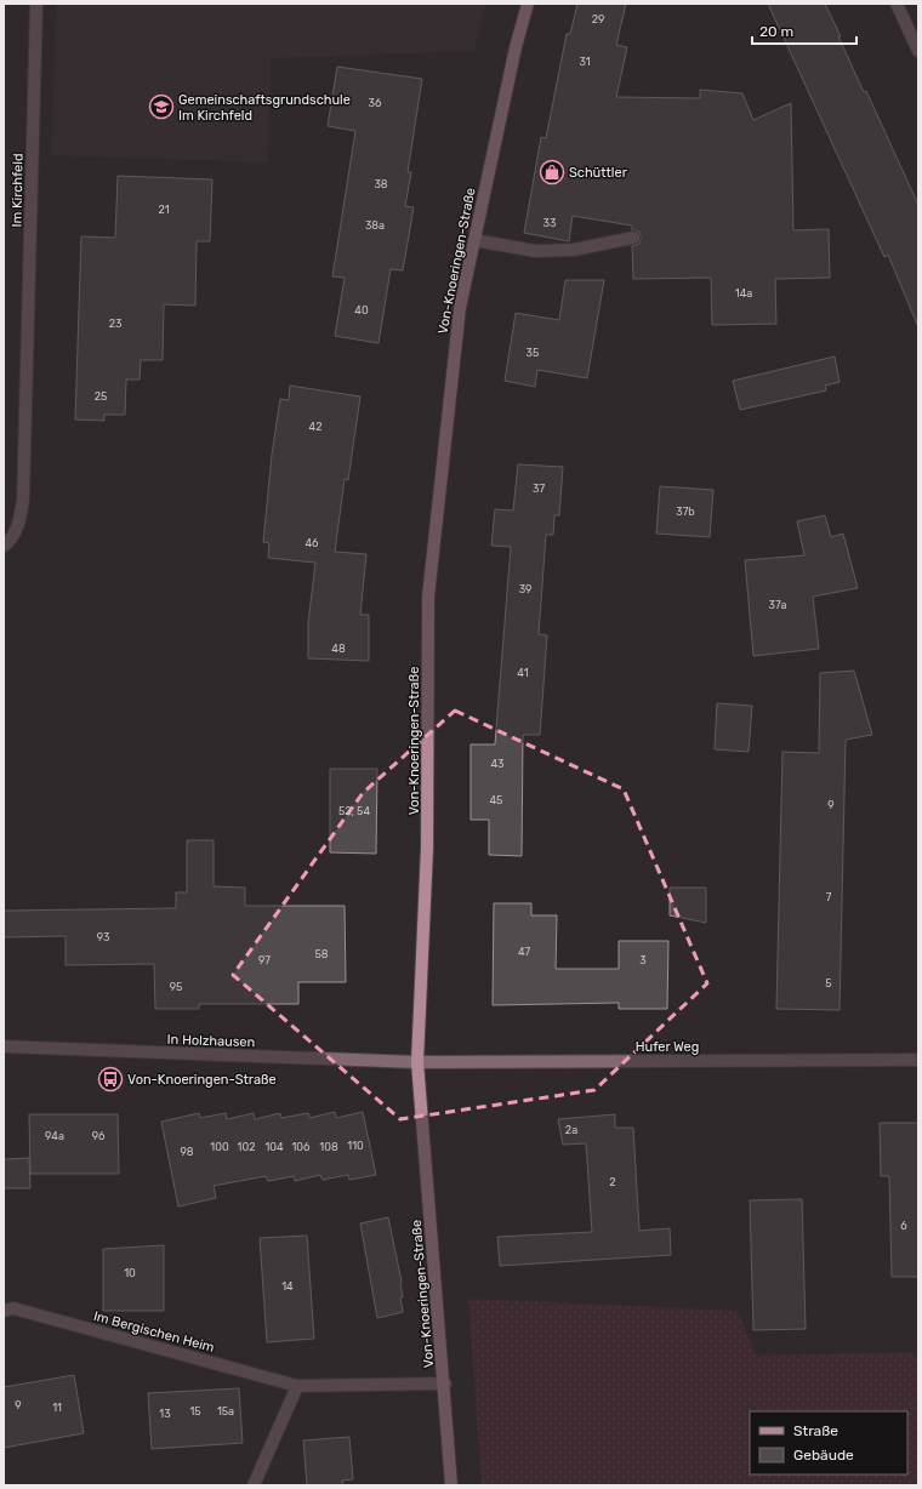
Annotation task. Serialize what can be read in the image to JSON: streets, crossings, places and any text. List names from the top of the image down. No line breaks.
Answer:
{"streets":{"main road":["Von-Knoeringen-Straße"],"street":["Im Kirchfeld","In Holzhausen","Hufer Weg","Im Bergischen Heim"]},"crossings":[["Von-Knoeringen-Straße","In Holzhausen"],["Von-Knoeringen-Straße","Hufer Weg"],["Von-Knoeringen-Straße","Im Bergischen Heim"],["In Holzhausen","Hufer Weg"]],"places":{"school or university":["Gemeinschaftsgrundschule Im Kirchfeld"],"shop":["Schüttler"],"bus stop":["Von-Knoeringen-Straße"]},"house_numbers":["29","31","36","38","21","33","38a","14a","40","23","35","25","42","37","37b","46","39","37a","48","41","43","45","9","52, 54","7","93","47","58","97","3","5","95","2a","94a","96","110","100","102","104","106","108","98","2","6","10","14","9","11","15","15a","13"],"legend":["Straße","Gebäude"],"scale_bar":"20 m"}
